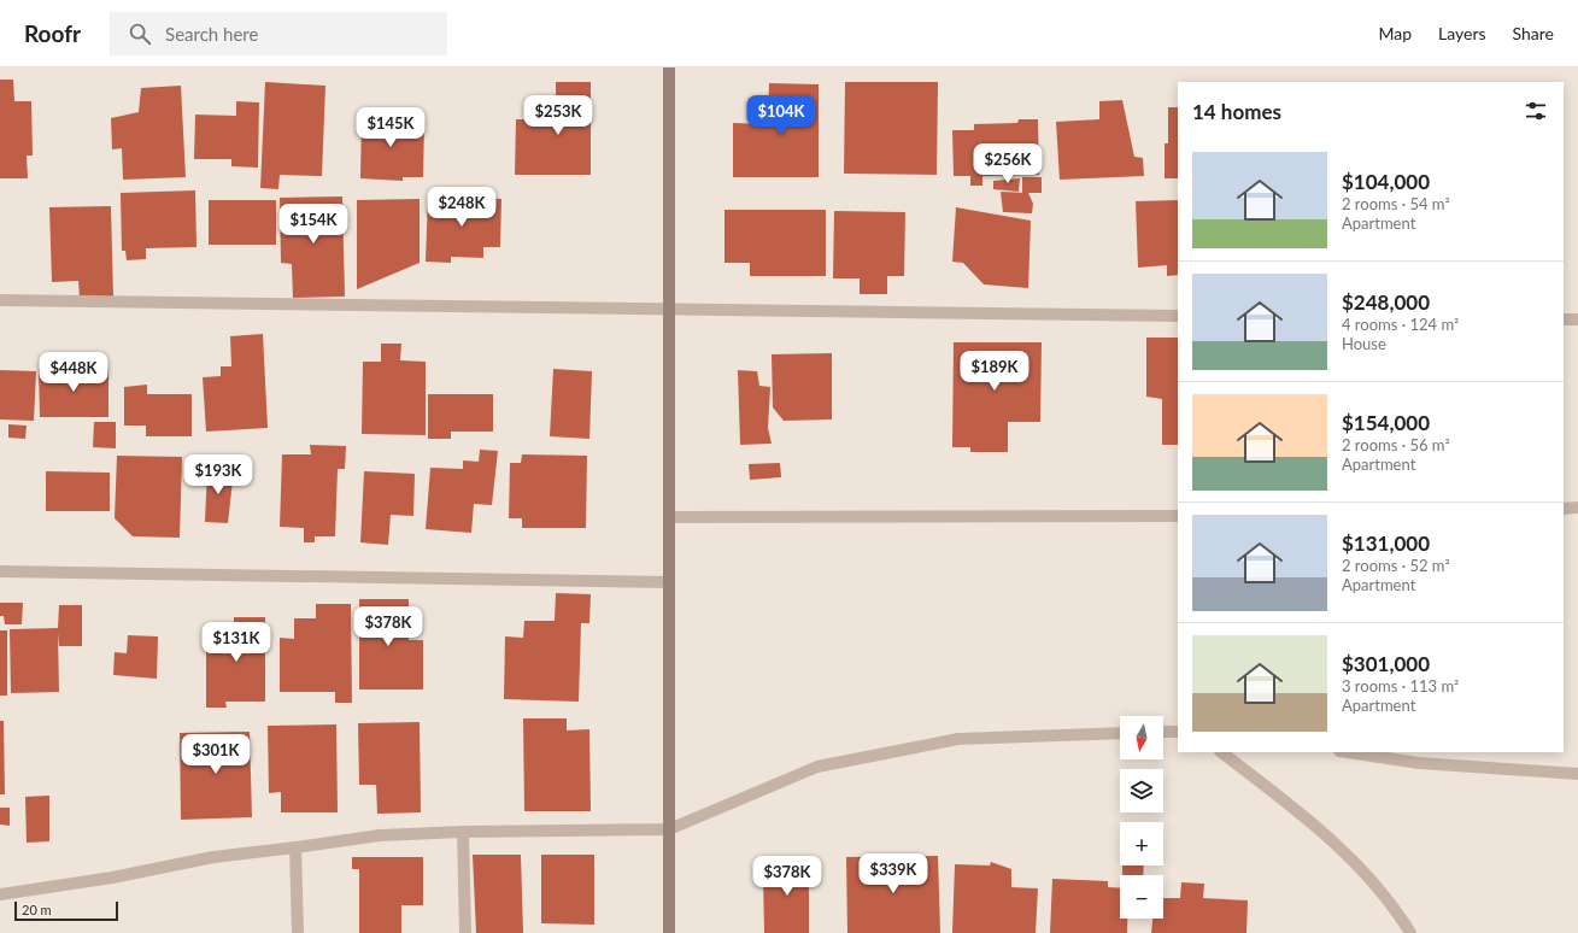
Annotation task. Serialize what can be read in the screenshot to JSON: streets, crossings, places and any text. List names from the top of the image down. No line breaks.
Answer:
{"scale_bar":"20 m","north":"bottom","page":{"header":"Roofr","search":"Search here","nav":["Map","Layers","Share"],"heading":"14 homes","price":["$253K","$104K","$145K","$256K","$248K","$154K","$189K","$448K","$193K","$378K","$131K","$301K","$339K","$378K"],"list":[{"name":"$104,000","note":"2 rooms · 54 m² · Apartment"},{"name":"$248,000","note":"4 rooms · 124 m² · House"},{"name":"$154,000","note":"2 rooms · 56 m² · Apartment"},{"name":"$131,000","note":"2 rooms · 52 m² · Apartment"},{"name":"$301,000","note":"3 rooms · 113 m² · Apartment"}],"map_buttons":["+","−"],"scale":"20 m"}}
